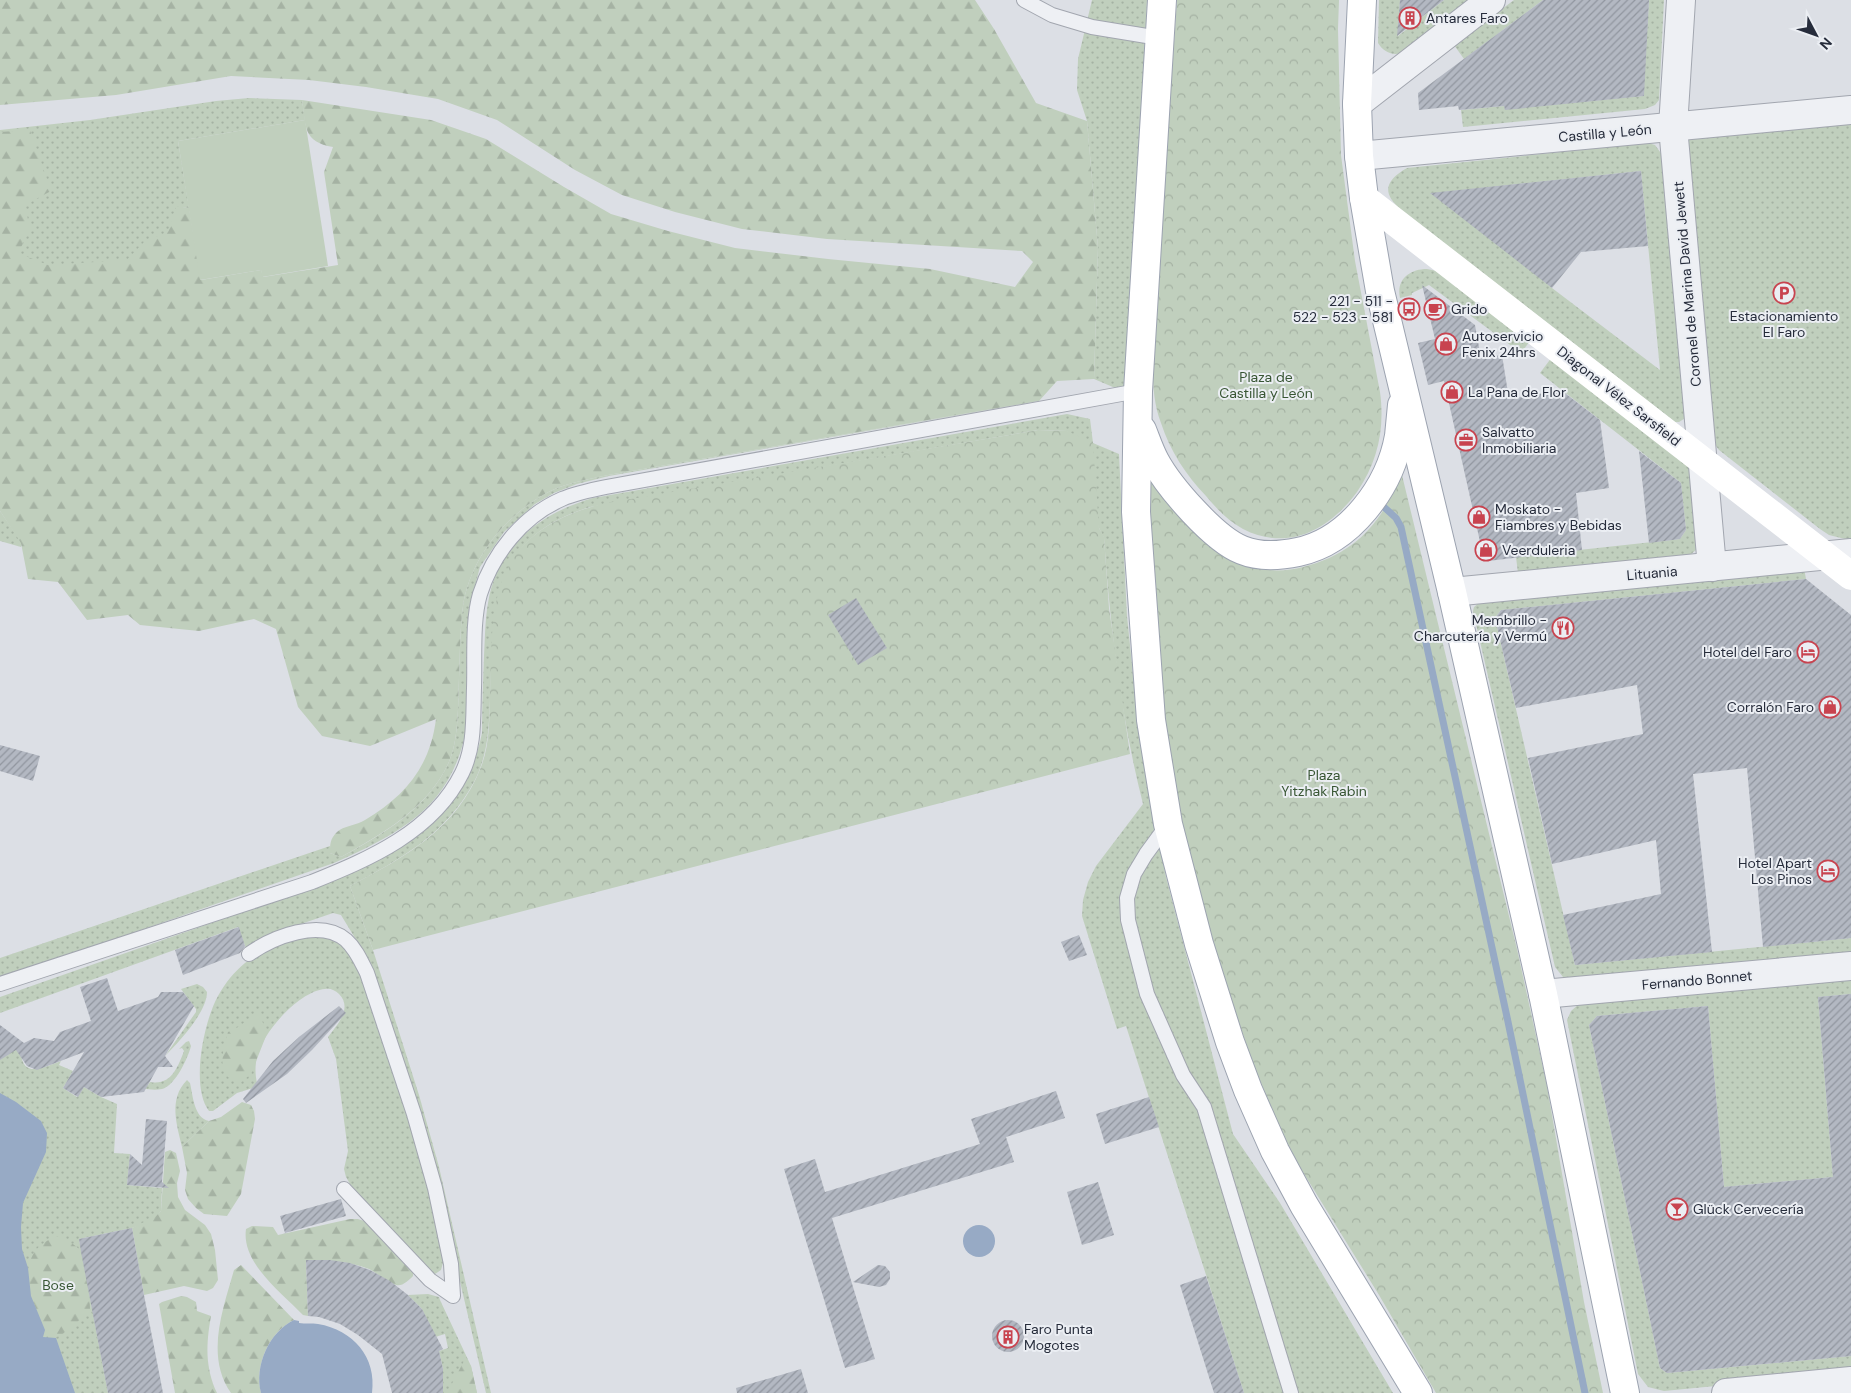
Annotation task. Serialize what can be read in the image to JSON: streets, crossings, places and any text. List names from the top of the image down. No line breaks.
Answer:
{"streets":{"main road":["Diagonal Vélez Sarsfield"],"street":["Castilla y León","Coronel de Marina David Jewett","Lituania","Fernando Bonnet"]},"crossings":[["Castilla y León","Coronel de Marina David Jewett"],["Coronel de Marina David Jewett","Diagonal Vélez Sarsfield"],["Coronel de Marina David Jewett","Lituania"],["Diagonal Vélez Sarsfield","Lituania"]],"parks":["Plaza de Castilla y León","Plaza Yitzhak Rabin","Bose"],"places":{"building":["Antares Faro","Faro Punta Mogotes"],"parking":["Estacionamiento El Faro"],"bus stop":["221 - 511 - 522 - 523 - 581"],"cafe":["Grido"],"shop":["Autoservicio Fenix 24hrs","La Pana de Flor","Moskato - Fiambres y Bebidas","Veerduleria","Corralón Faro"],"office":["Salvatto Inmobiliaria"],"restaurant":["Membrillo - Charcutería y Vermú"],"hotel":["Hotel del Faro","Hotel Apart Los Pinos"],"bar":["Glück Cervecería"]},"north":"bottom right"}
